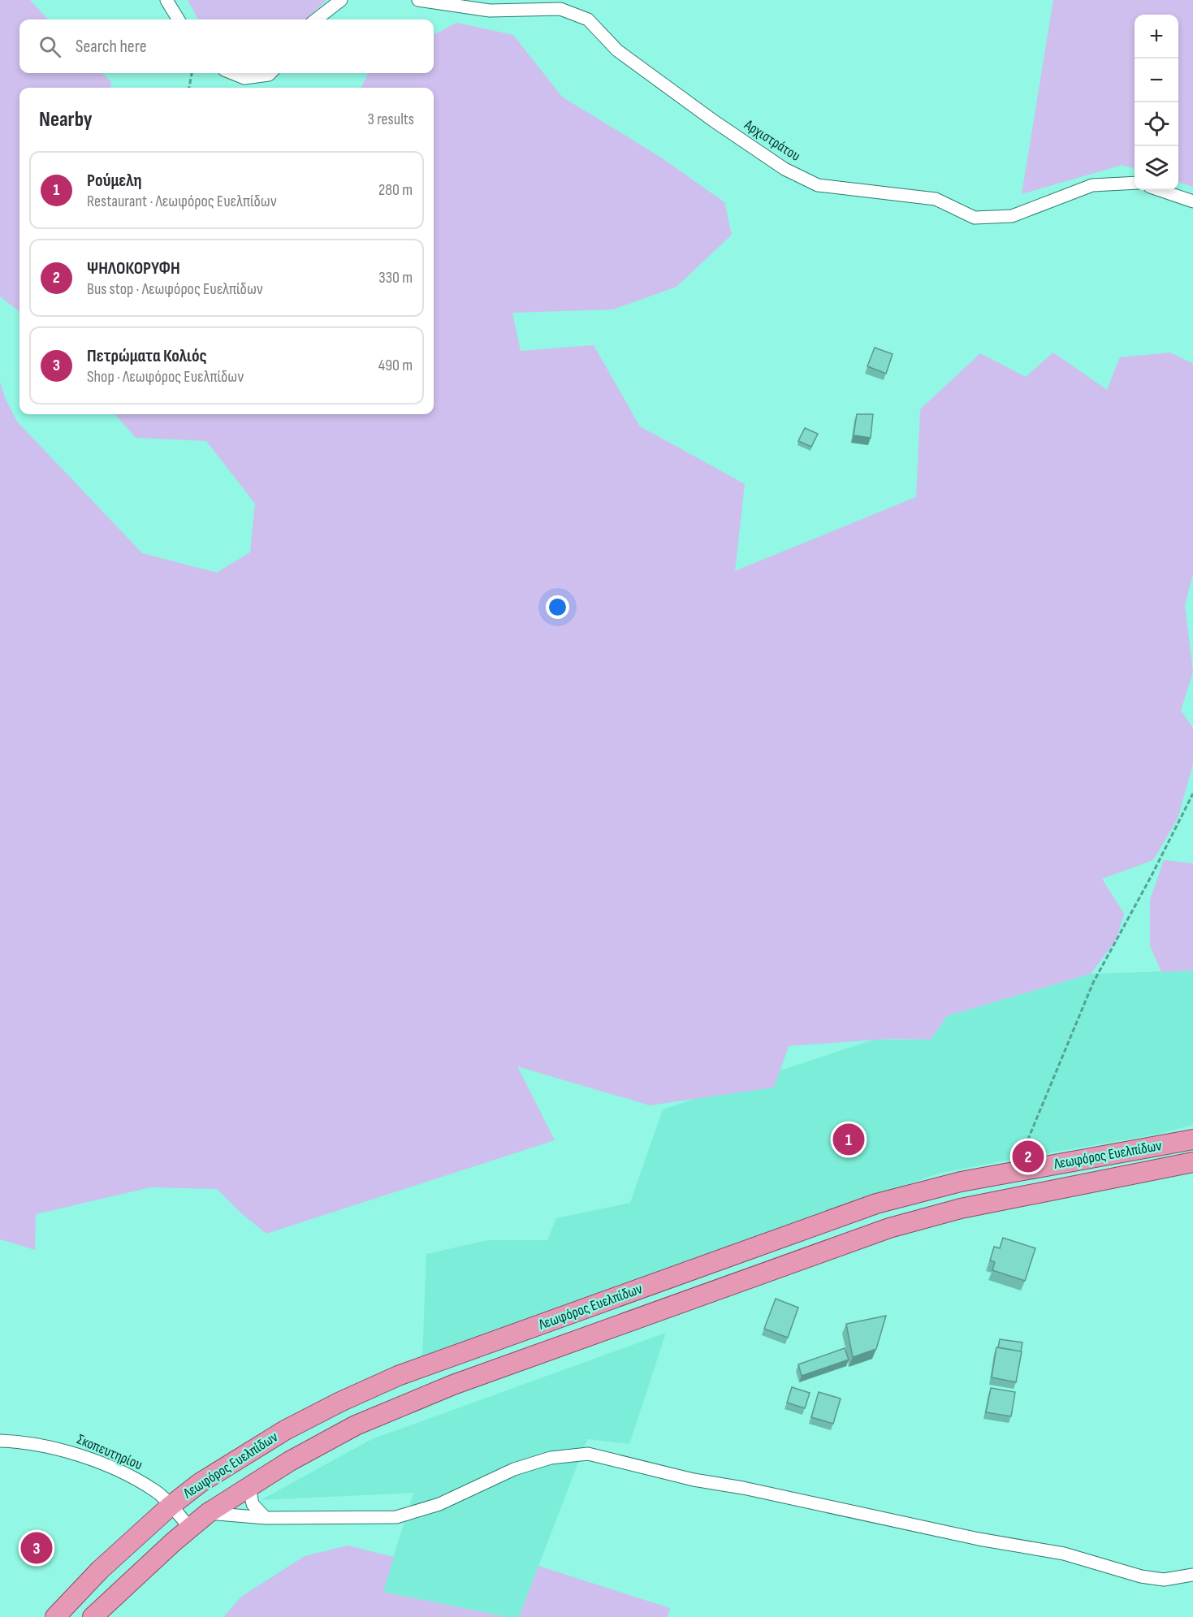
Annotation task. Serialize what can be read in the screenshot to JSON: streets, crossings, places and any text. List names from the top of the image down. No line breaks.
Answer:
{"streets":{"main road":["Λεωφόρος Ευελπίδων"],"street":["Αρχιστράτου","Σκοπευτηρίου"]},"crossings":[["Λεωφόρος Ευελπίδων","Σκοπευτηρίου"]],"page":{"map_buttons":["+","−"],"search":"Search here","heading":["Nearby","3 results"],"list":[{"mark":"1","name":"Ρούμελη","note":"Restaurant · Λεωφόρος Ευελπίδων","value":"280 m"},{"mark":"2","name":"ΨΗΛΟΚΟΡΥΦΗ","note":"Bus stop · Λεωφόρος Ευελπίδων","value":"330 m"},{"mark":"3","name":"Πετρώματα Κολιός","note":"Shop · Λεωφόρος Ευελπίδων","value":"490 m"}],"pins":["1","2","3"]}}
